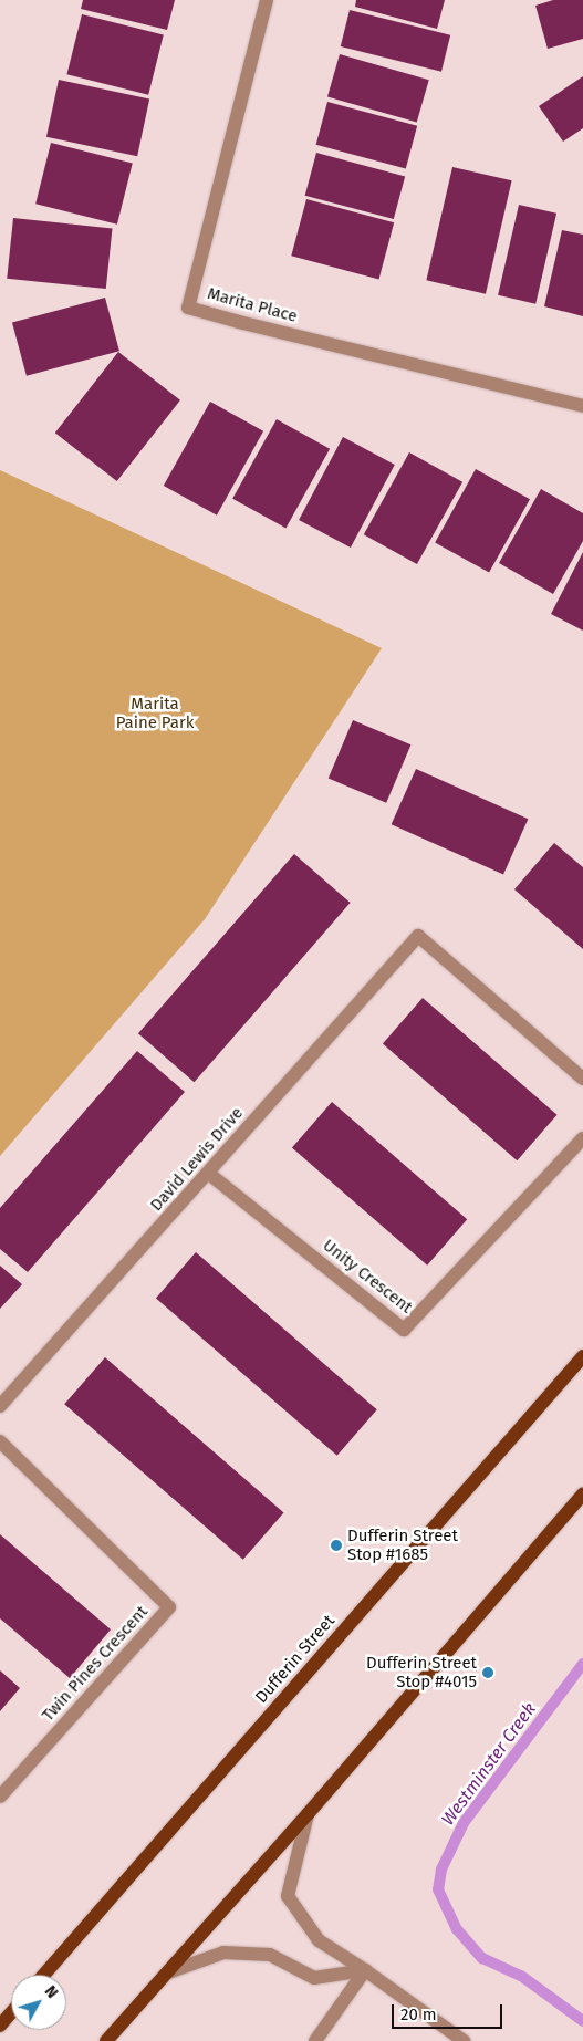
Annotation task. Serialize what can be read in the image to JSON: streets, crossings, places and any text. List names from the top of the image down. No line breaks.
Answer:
{"streets":{"main road":["Dufferin Street"],"street":["Marita Place","David Lewis Drive","Unity Crescent","Twin Pines Crescent"]},"crossings":[["David Lewis Drive","Unity Crescent"]],"water":["Westminster Creek"],"parks":["Marita Paine Park"],"places":["Dufferin Street Stop #1685","Dufferin Street Stop #4015"],"scale_bar":"20 m","north":"top right"}
